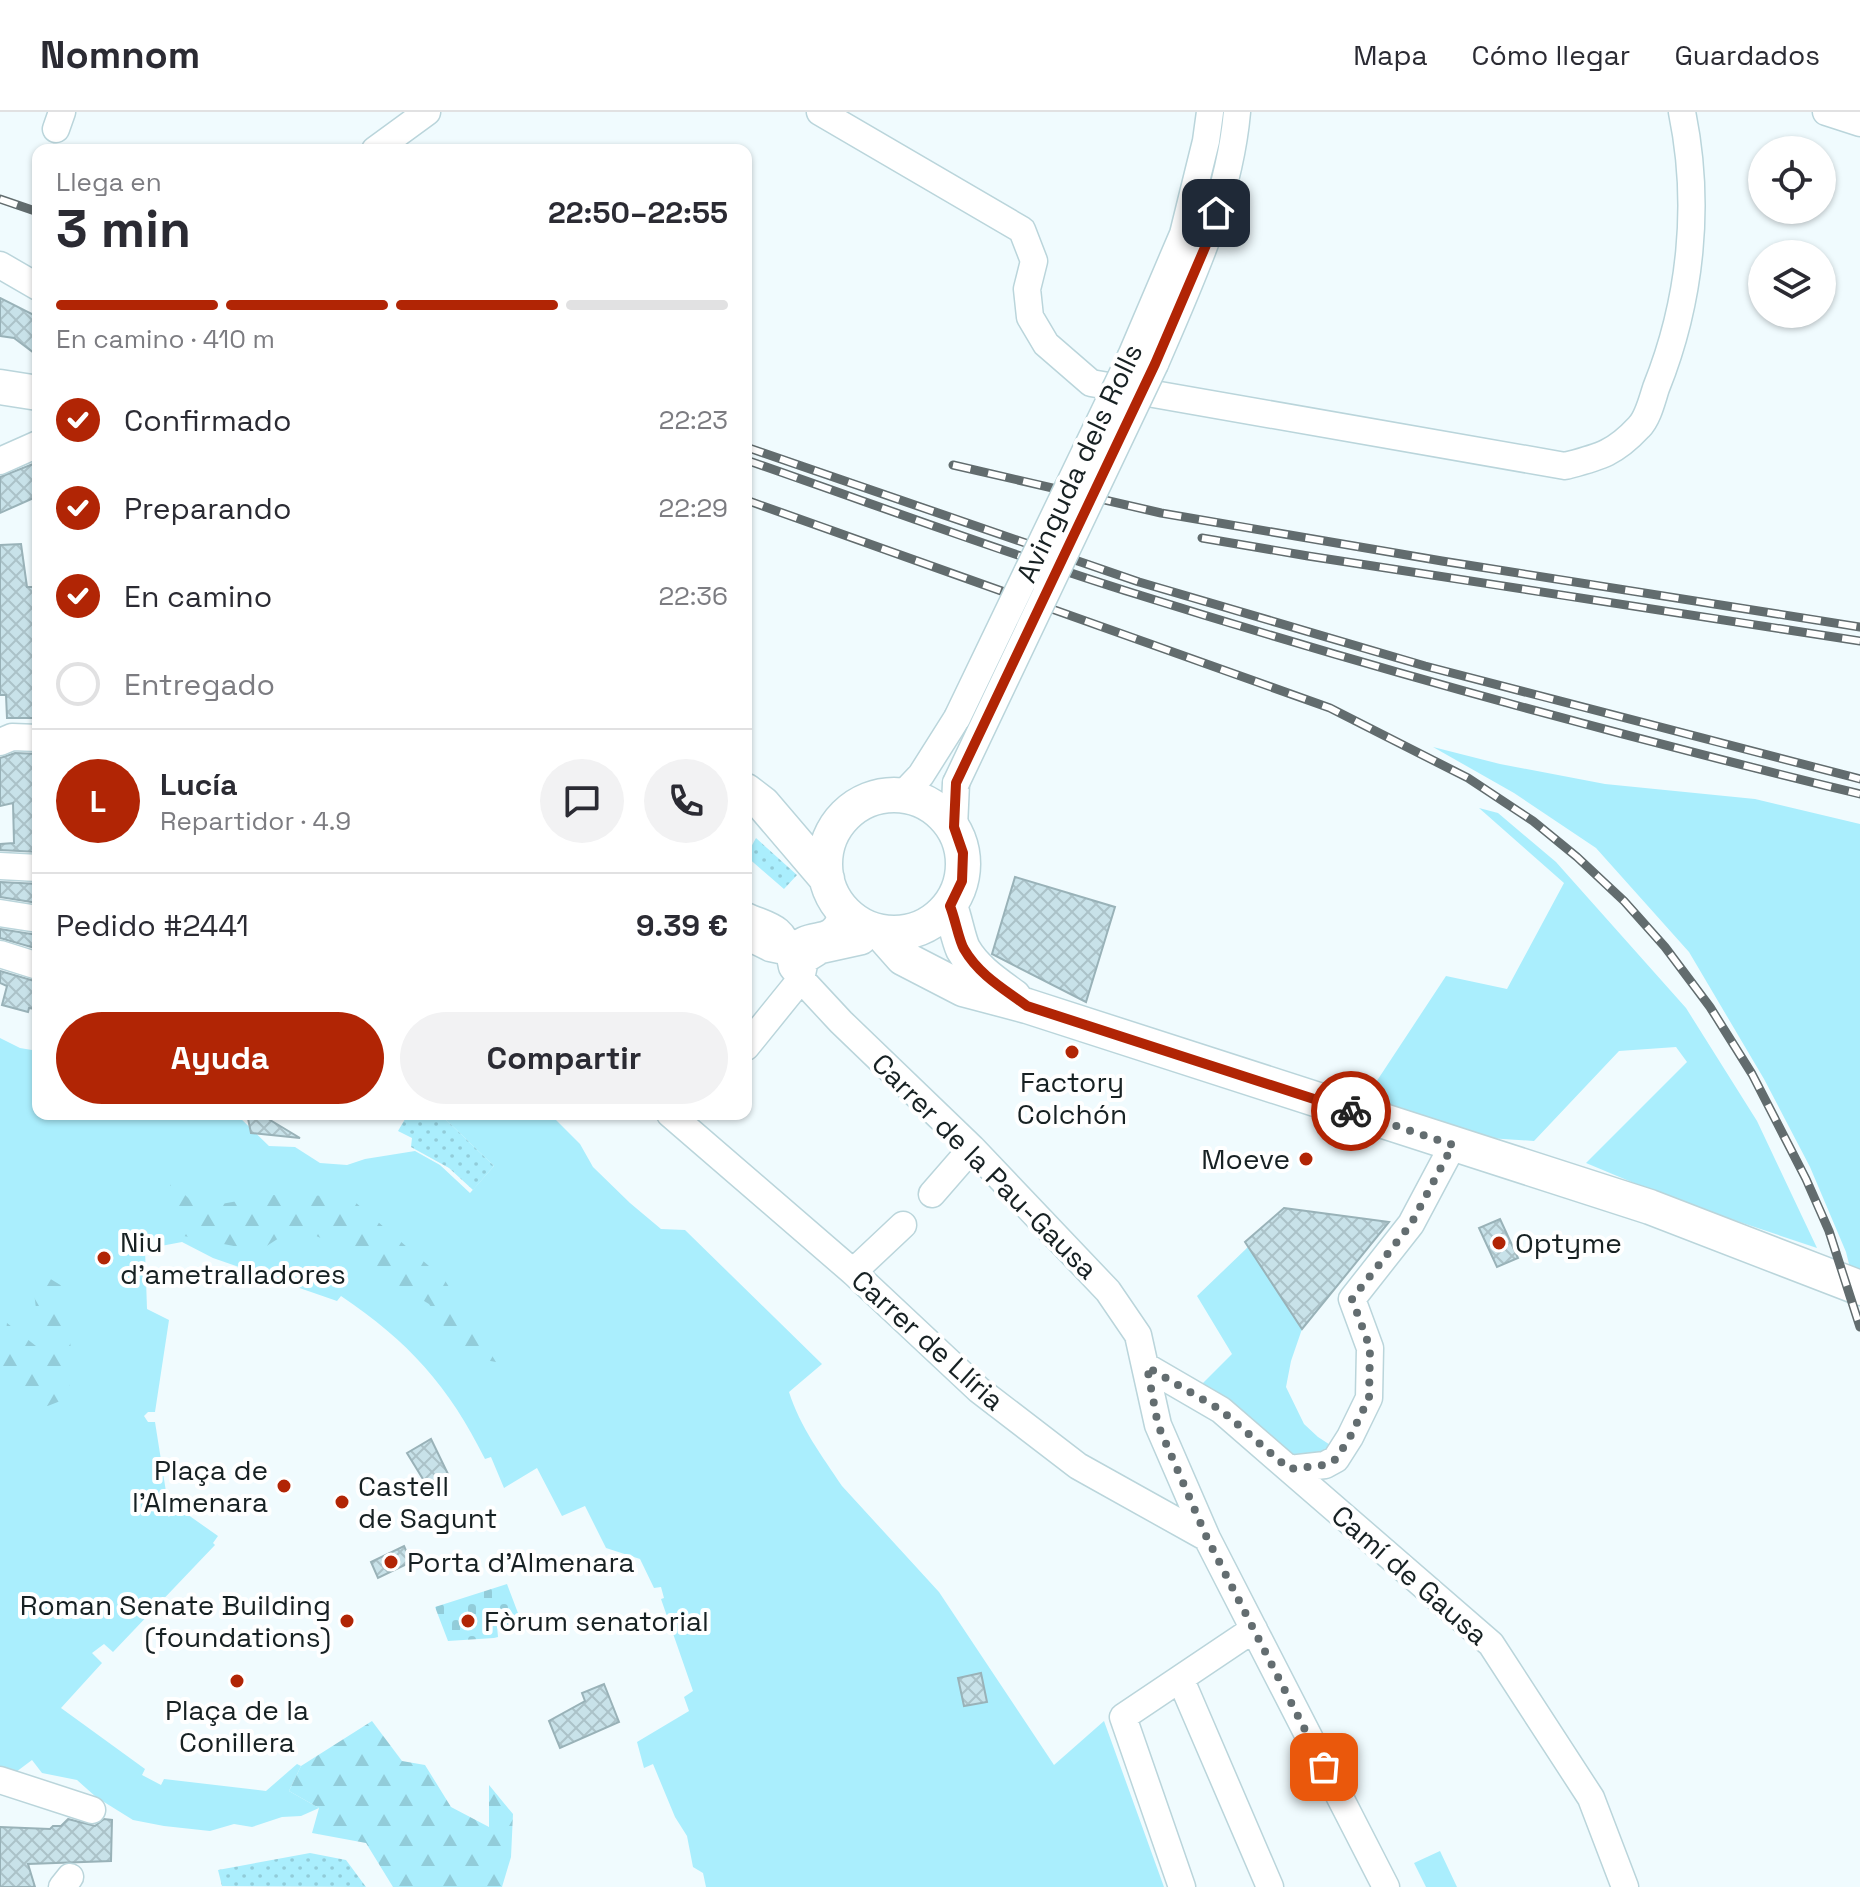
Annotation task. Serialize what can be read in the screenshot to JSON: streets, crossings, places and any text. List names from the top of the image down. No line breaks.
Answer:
{"streets":{"street":["Avinguda dels Rolls","Carrer de la Pau-Gausa","Carrer de Llíria","Camí de Gausa"]},"crossings":[["Carrer de la Pau-Gausa","Carrer de Llíria"],["Carrer de la Pau-Gausa","Camí de Gausa"]],"places":["Factory Colchón","Moeve","Optyme","Niu d'ametralladores","Plaça de l'Almenara","Castell de Sagunt","Porta d'Almenara","Roman Senate Building (foundations)","Fòrum senatorial","Plaça de la Conillera"],"page":{"header":"Nomnom","nav":["Mapa","Cómo llegar","Guardados"],"heading":["3 min","Llega en","22:50–22:55"],"panel":["Lucía","Repartidor · 4.9","Pedido #2441","9.39 €"],"bar":"En camino · 410 m","list":[["Confirmado","22:23"],["Preparando","22:29"],["En camino","22:36"],"Entregado"],"round":"L","buttons":["Ayuda","Compartir"]}}
